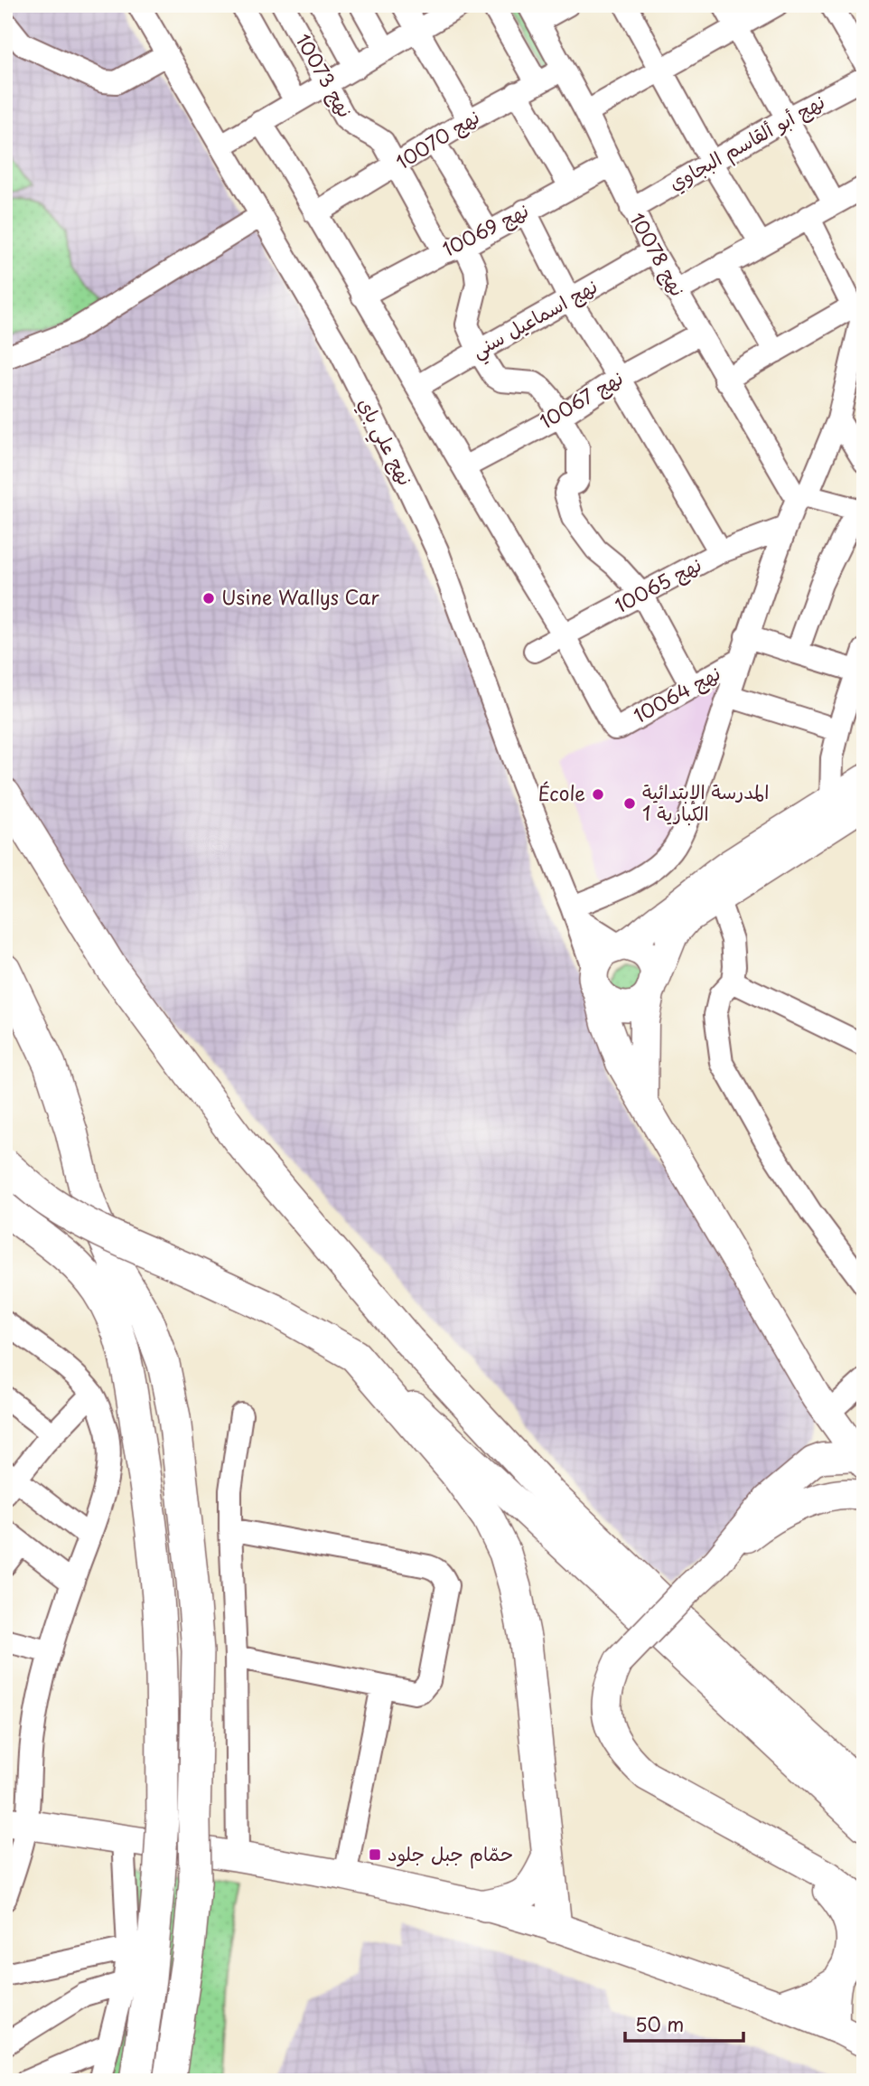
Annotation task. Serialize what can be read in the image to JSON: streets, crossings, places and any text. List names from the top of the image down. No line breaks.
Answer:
{"streets":{"street":["نهج 10073","نهج 10070","نهج أبو ألقاسم البجاوي","نهج 10069","نهج 10078","نهج اسماعيل سني","نهج 10067","نهج علي باي","نهج 10065","نهج 10064"]},"crossings":[["نهج 10073","نهج 10070"],["نهج 10073","نهج 10069"],["نهج 10073","نهج اسماعيل سني"],["نهج 10073","نهج 10067"],["نهج 10073","نهج 10065"],["نهج 10070","نهج 10078"],["نهج أبو ألقاسم البجاوي","نهج 10078"],["نهج 10069","نهج 10078"],["نهج 10078","نهج اسماعيل سني"],["نهج 10078","نهج 10067"],["نهج 10065","نهج 10064"]],"places":{"other":["Usine Wallys Car","École","المدرسة الإبتدائية الكبارية 1"],"transit":["حمّام جبل جلود"]},"scale_bar":"50 m"}
